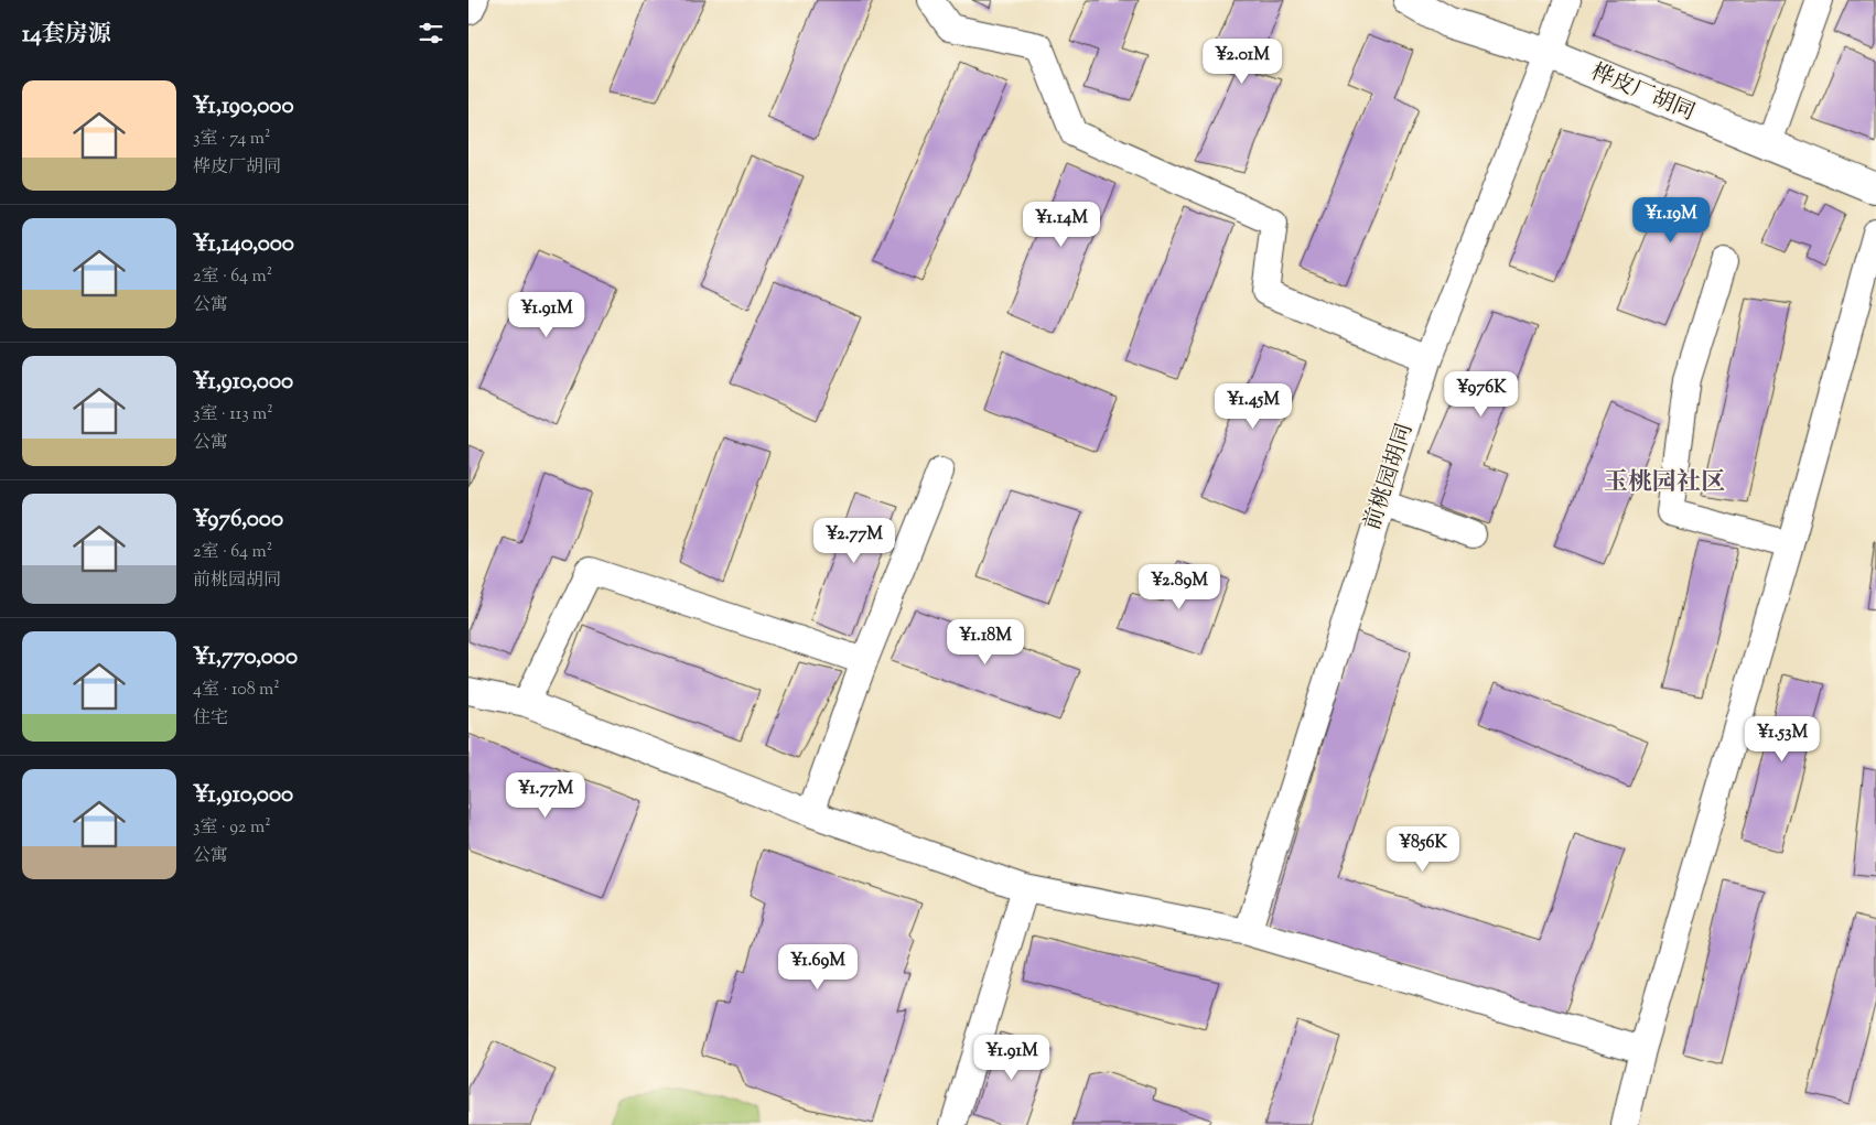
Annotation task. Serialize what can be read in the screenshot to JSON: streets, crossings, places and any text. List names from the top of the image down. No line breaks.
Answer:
{"streets":{"street":["桦皮厂胡同","前桃园胡同"]},"crossings":[["桦皮厂胡同","前桃园胡同"]],"districts":["玉桃园社区"],"page":{"heading":"14套房源","price":["¥2.01M","¥1.19M","¥1.14M","¥1.91M","¥976K","¥1.45M","¥2.77M","¥2.89M","¥1.18M","¥1.53M","¥1.77M","¥856K","¥1.69M","¥1.91M"],"list":[{"name":"¥1,190,000","note":"3室 · 74 m² · 桦皮厂胡同"},{"name":"¥1,140,000","note":"2室 · 64 m² · 公寓"},{"name":"¥1,910,000","note":"3室 · 113 m² · 公寓"},{"name":"¥976,000","note":"2室 · 64 m² · 前桃园胡同"},{"name":"¥1,770,000","note":"4室 · 108 m² · 住宅"},{"name":"¥1,910,000","note":"3室 · 92 m² · 公寓"}]}}
